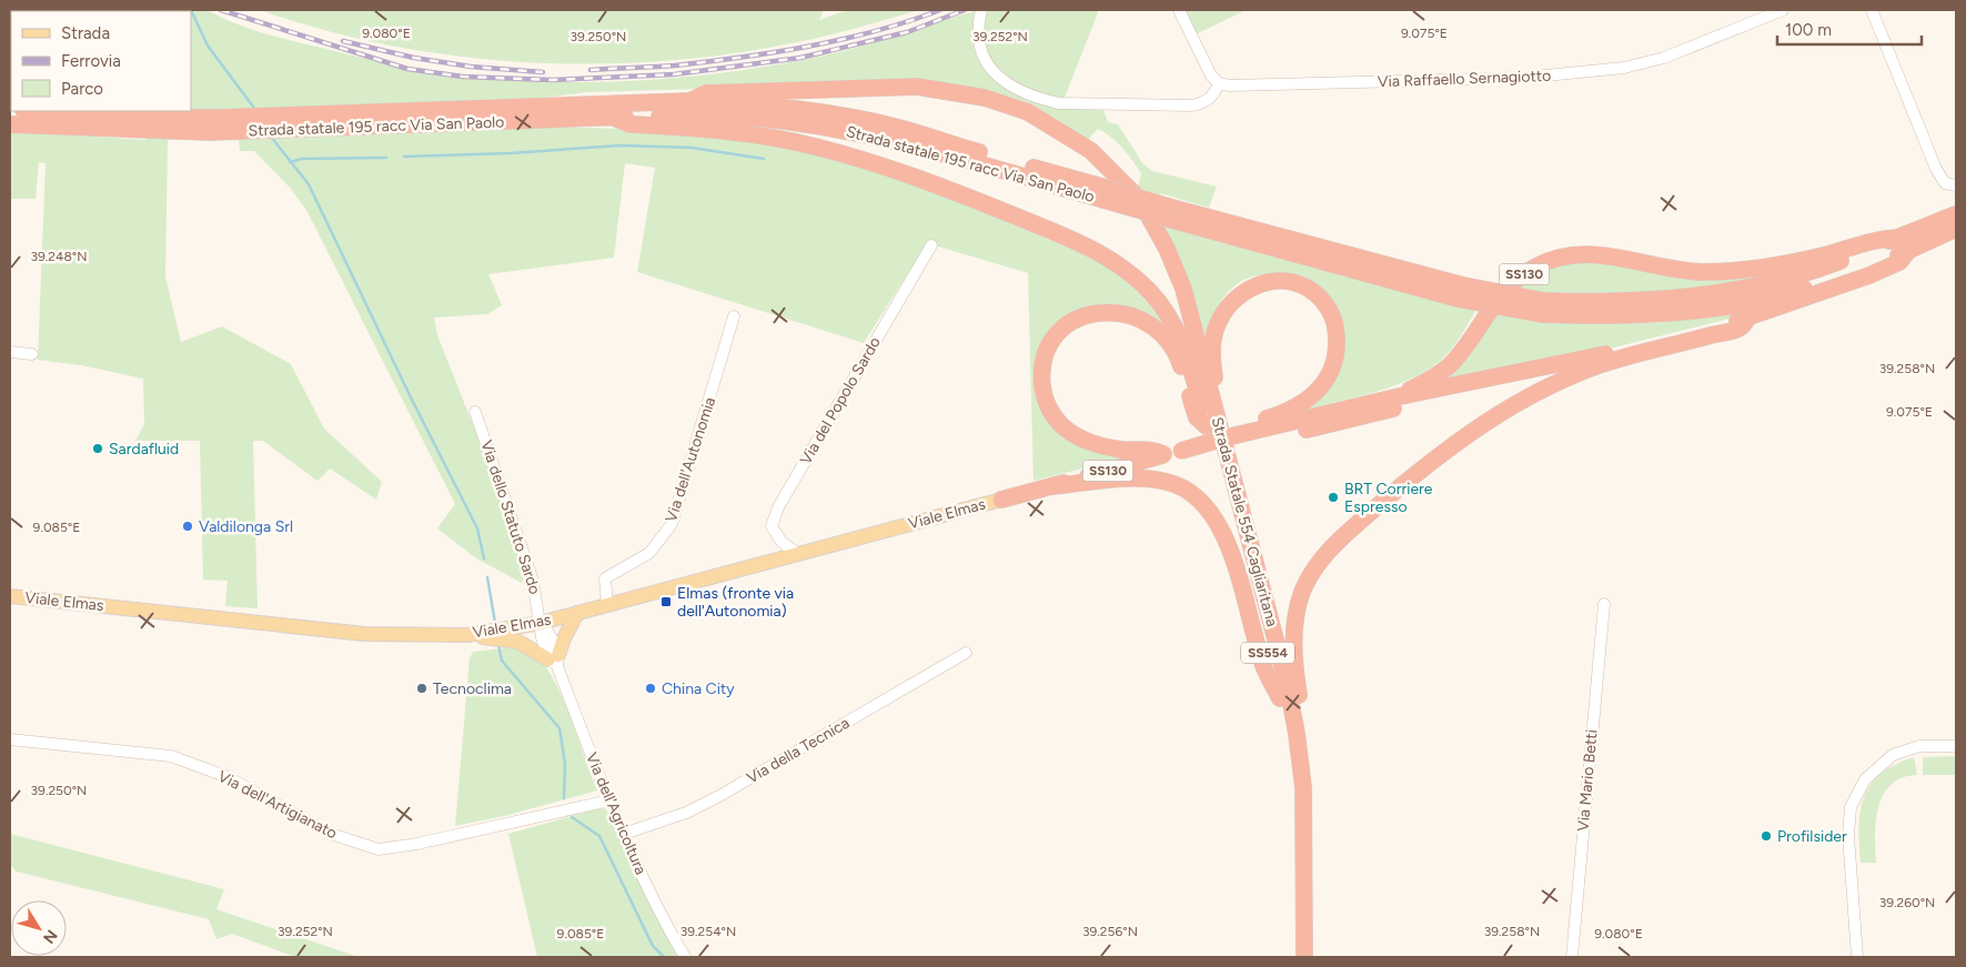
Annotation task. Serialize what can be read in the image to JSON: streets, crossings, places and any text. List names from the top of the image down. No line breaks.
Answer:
{"streets":{"highway":["Strada statale 195 racc Via San Paolo","SS130","Strada Statale 554 Cagliaritana","SS554"],"main road":["Viale Elmas"],"street":["Via Raffaello Sernagiotto","Via del Popolo Sardo","Via dell'Autonomia","Via dello Statuto Sardo","Via della Tecnica","Via Mario Betti","Via dell'Artigianato","Via dell'Agricoltura"]},"crossings":[["Strada statale 195 racc Via San Paolo","SS130"],["SS130","Viale Elmas"],["Via del Popolo Sardo","Viale Elmas"],["Via dell'Autonomia","Viale Elmas"],["Viale Elmas","Via dello Statuto Sardo"],["Viale Elmas","Via dell'Agricoltura"],["Via dello Statuto Sardo","Via dell'Agricoltura"],["Via della Tecnica","Via dell'Agricoltura"],["Via dell'Artigianato","Via dell'Agricoltura"]],"places":{"other":["Sardafluid","BRT Corriere Espresso","Valdilonga Srl","Tecnoclima","China City","Profilsider"],"transit":["Elmas (fronte via dell'Autonomia)"]},"legend":["Strada","Ferrovia","Parco"],"scale_bar":"100 m","north":"bottom right","coordinates":["9.080°E","9.075°E","39.250°N","39.252°N","39.248°N","39.258°N","9.085°E","39.260°N","39.254°N","39.256°N"]}
